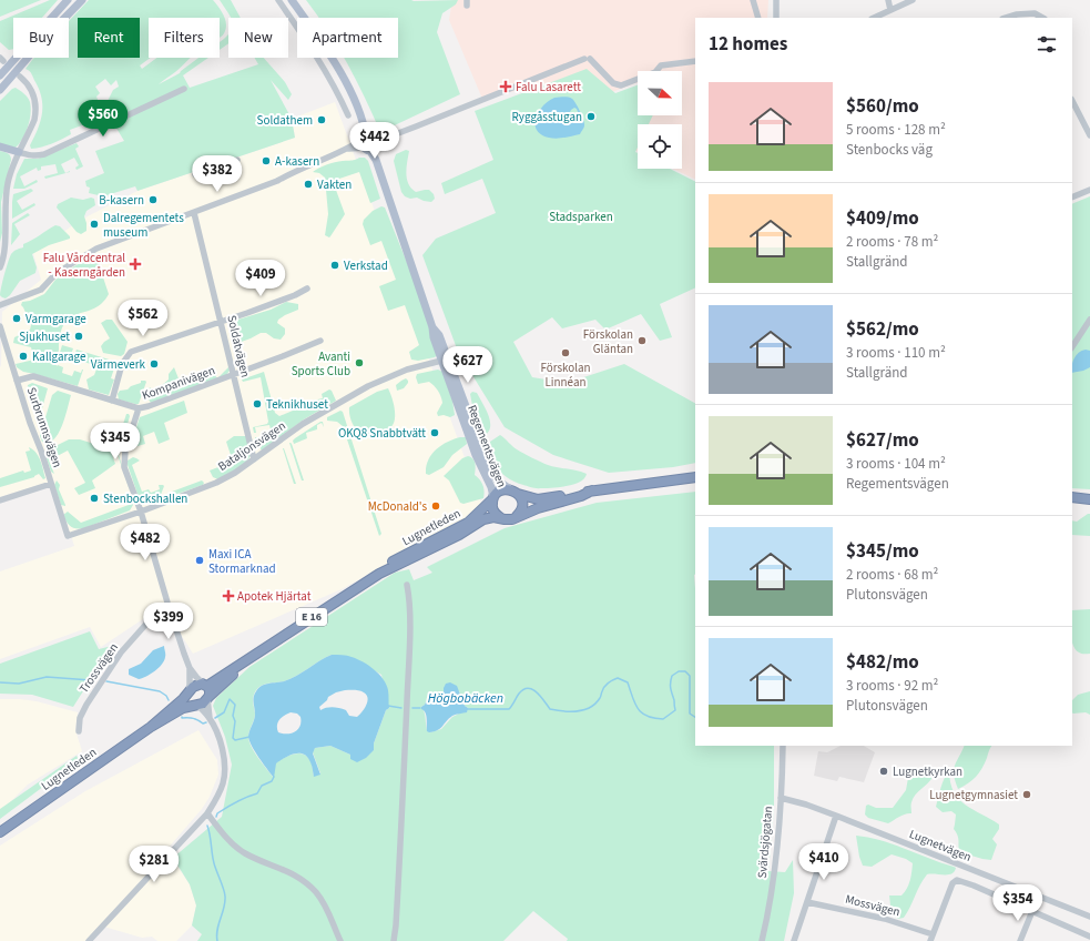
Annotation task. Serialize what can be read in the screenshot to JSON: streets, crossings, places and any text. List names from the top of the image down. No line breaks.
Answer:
{"streets":{"highway":["Lugnetleden","E 16"],"main road":["Regementsvägen"],"street":["Soldatvägen","Kompanivägen","Surbrunnsvägen","Bataljonsvägen","Trossvägen","Svärdsjögatan","Lugnetvägen","Mossvägen"]},"crossings":[["Soldatvägen","Kompanivägen"],["Soldatvägen","Bataljonsvägen"],["Kompanivägen","Surbrunnsvägen"],["Surbrunnsvägen","Bataljonsvägen"],["Bataljonsvägen","Regementsvägen"],["Regementsvägen","Lugnetleden"],["Regementsvägen","E 16"],["Lugnetleden","E 16"],["Svärdsjögatan","Lugnetvägen"]],"water":["Högbobäcken"],"parks":["Stadsparken"],"places":{"health":["Falu Lasarett","Falu Vårdcentral - Kaserngården","Apotek Hjärtat"],"other":["Ryggåsstugan","Soldathem","A-kasern","Vakten","B-kasern","Dalregementets museum","Verkstad","Varmgarage","Sjukhuset","Förskolan Gläntan","Förskolan Linnéan","Kallgarage","Avanti Sports Club","Värmeverk","Teknikhuset","OKQ8 Snabbtvätt","Stenbockshallen","McDonald's","Maxi ICA Stormarknad","Lugnetkyrkan","Lugnetgymnasiet"]},"north":"right","page":{"chip":["Buy","Rent","Filters","New","Apartment"],"heading":"12 homes","list":[{"name":"$560/mo","note":"5 rooms · 128 m² · Stenbocks väg"},{"name":"$409/mo","note":"2 rooms · 78 m² · Stallgränd"},{"name":"$562/mo","note":"3 rooms · 110 m² · Stallgränd"},{"name":"$627/mo","note":"3 rooms · 104 m² · Regementsvägen"},{"name":"$345/mo","note":"2 rooms · 68 m² · Plutonsvägen"},{"name":"$482/mo","note":"3 rooms · 92 m² · Plutonsvägen"}],"price":["$560","$442","$382","$409","$562","$627","$345","$482","$399","$410","$281","$354"]}}
